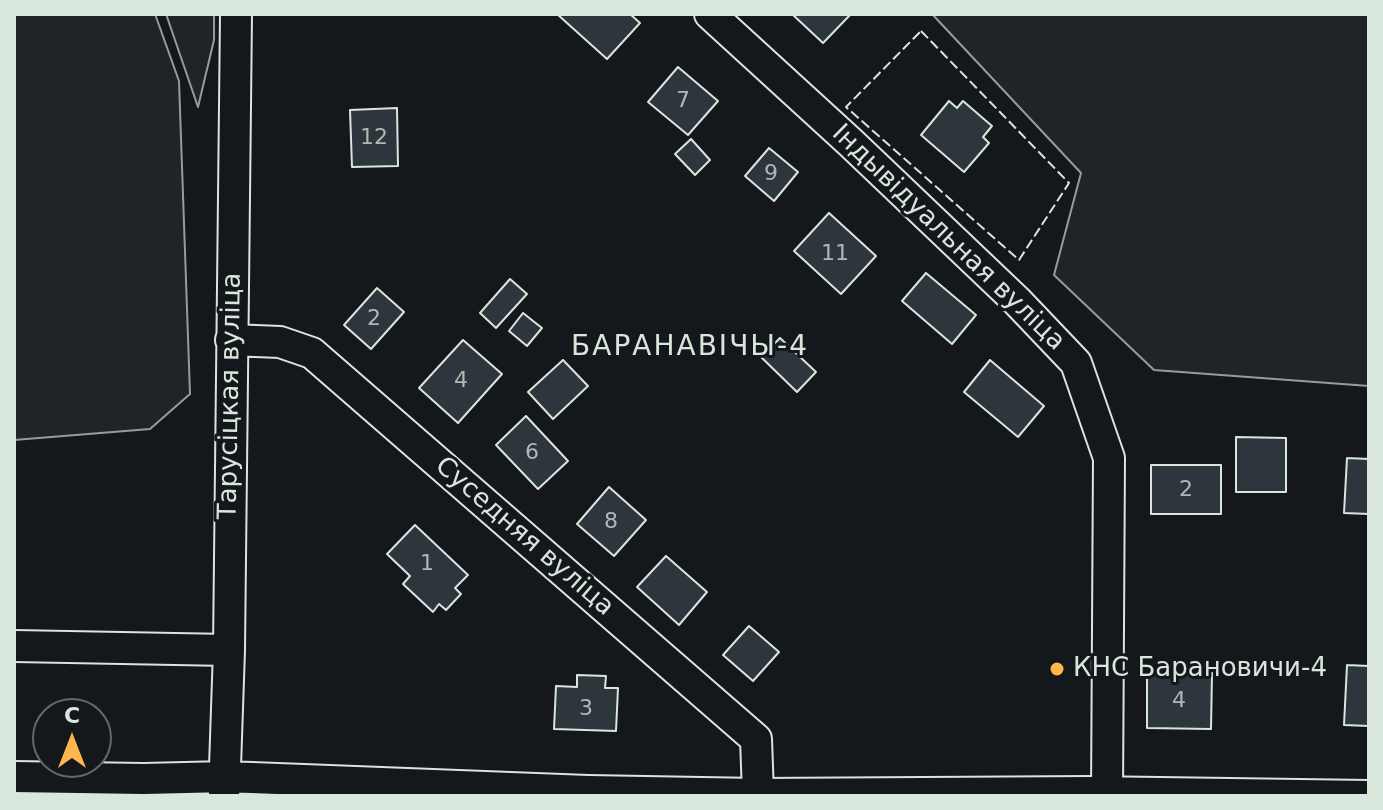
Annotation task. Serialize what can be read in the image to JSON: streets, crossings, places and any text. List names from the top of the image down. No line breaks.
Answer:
{"streets":{"street":["Індывідуальная вуліца","Тарусіцкая вуліца","Суседняя вуліца"]},"crossings":[["Тарусіцкая вуліца","Суседняя вуліца"]],"districts":["БАРАНАВІЧЫ-4"],"places":["КНС Барановичи-4"],"house_numbers":["7","12","9","11","2","4","6","2","8","1","4","3"],"north":"top"}
